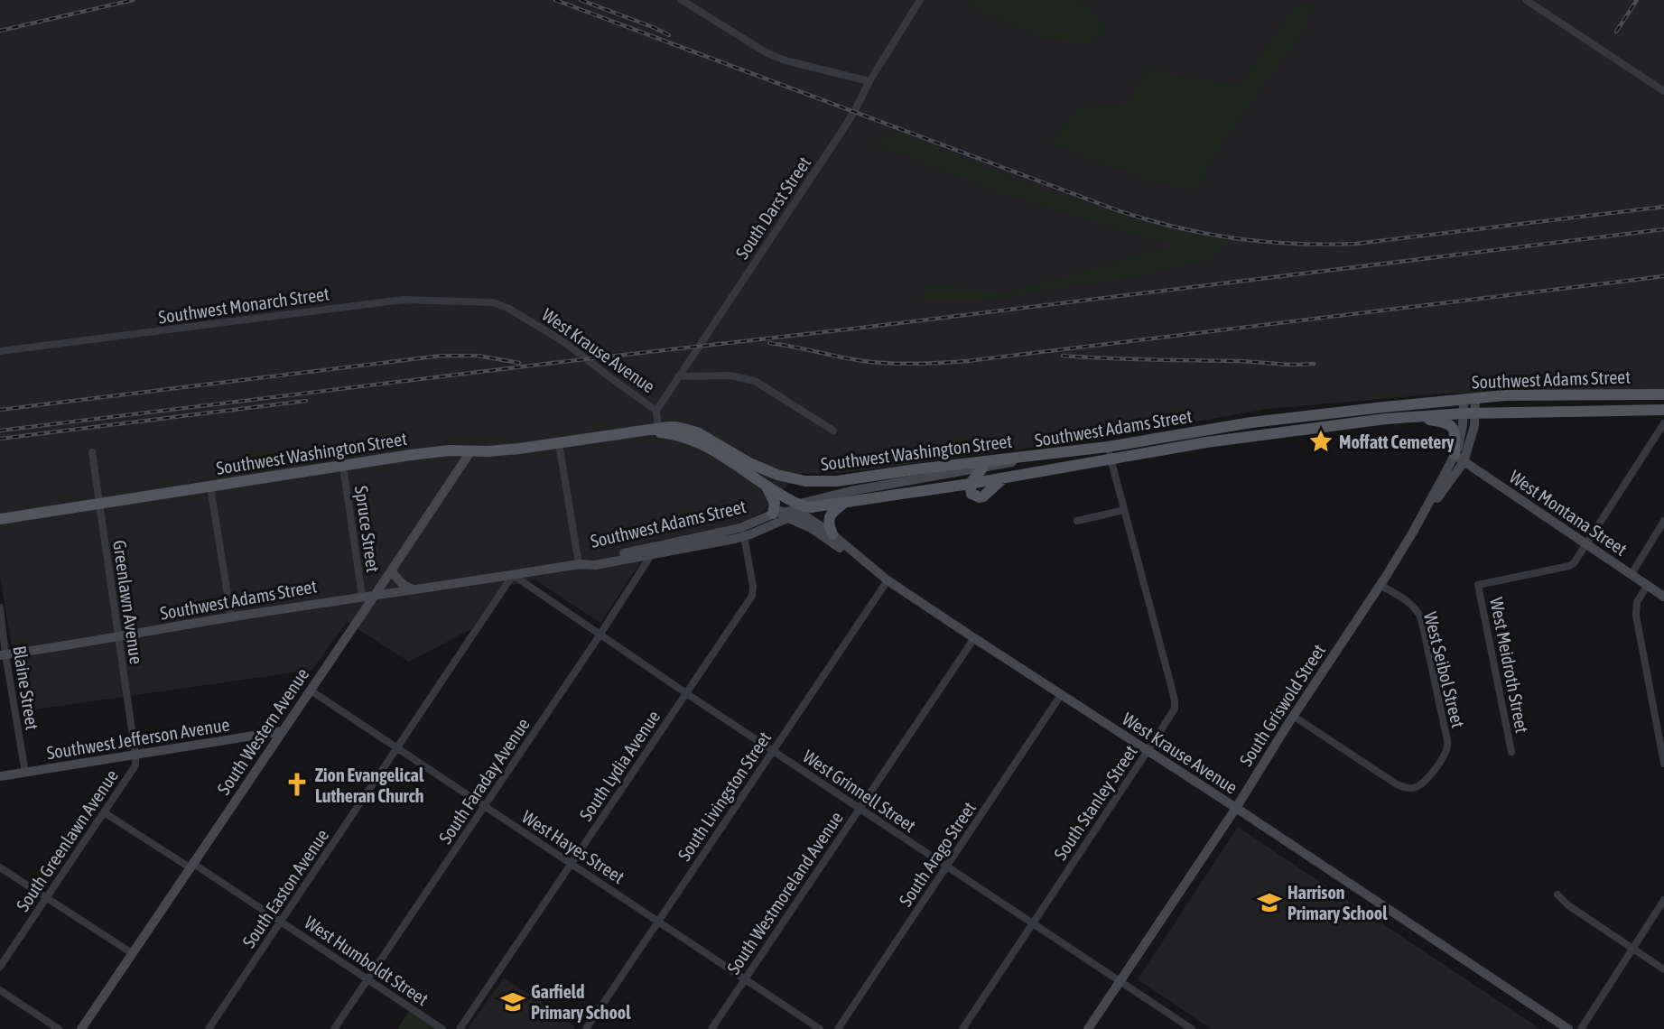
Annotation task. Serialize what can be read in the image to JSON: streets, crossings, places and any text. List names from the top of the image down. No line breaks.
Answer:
{"streets":{"main road":["West Krause Avenue","Southwest Adams Street","Southwest Washington Street","West Montana Street","South Griswold Street","South Western Avenue","Southwest Jefferson Avenue"],"street":["South Darst Street","Southwest Monarch Street","Spruce Street","Greenlawn Avenue","West Meidroth Street","West Seibol Street","Blaine Street","South Lydia Avenue","South Faraday Avenue","West Grinnell Street","South Livingston Street","South Stanley Street","South Greenlawn Avenue","West Hayes Street","South Arago Street","South Easton Avenue","South Westmoreland Avenue","West Humboldt Street"]},"crossings":[["South Darst Street","West Krause Avenue"],["Southwest Monarch Street","West Krause Avenue"],["West Krause Avenue","Southwest Adams Street"],["West Krause Avenue","Southwest Washington Street"],["West Krause Avenue","South Griswold Street"],["West Krause Avenue","South Livingston Street"],["West Krause Avenue","South Stanley Street"],["West Krause Avenue","South Arago Street"],["West Krause Avenue","South Westmoreland Avenue"],["Southwest Adams Street","Southwest Washington Street"],["Southwest Adams Street","Spruce Street"],["Southwest Adams Street","Greenlawn Avenue"],["Southwest Adams Street","Blaine Street"],["Southwest Adams Street","South Griswold Street"],["Southwest Adams Street","South Western Avenue"],["Southwest Adams Street","South Lydia Avenue"],["Southwest Adams Street","South Faraday Avenue"],["Southwest Adams Street","West Grinnell Street"],["Southwest Adams Street","South Stanley Street"],["Southwest Adams Street","South Easton Avenue"],["Southwest Washington Street","Spruce Street"],["Southwest Washington Street","Greenlawn Avenue"],["Southwest Washington Street","South Western Avenue"],["West Montana Street","West Meidroth Street"],["West Montana Street","South Griswold Street"],["Greenlawn Avenue","Southwest Jefferson Avenue"],["Greenlawn Avenue","South Greenlawn Avenue"],["West Seibol Street","South Griswold Street"],["Blaine Street","Southwest Jefferson Avenue"],["South Griswold Street","West Grinnell Street"],["South Western Avenue","Southwest Jefferson Avenue"],["South Western Avenue","West Hayes Street"],["South Western Avenue","West Humboldt Street"],["Southwest Jefferson Avenue","South Greenlawn Avenue"],["South Lydia Avenue","West Grinnell Street"],["South Lydia Avenue","West Hayes Street"],["South Faraday Avenue","West Grinnell Street"],["South Faraday Avenue","West Hayes Street"],["South Faraday Avenue","West Humboldt Street"],["West Grinnell Street","South Livingston Street"],["West Grinnell Street","South Stanley Street"],["West Grinnell Street","South Arago Street"],["West Grinnell Street","South Easton Avenue"],["West Grinnell Street","South Westmoreland Avenue"],["South Livingston Street","West Hayes Street"],["South Greenlawn Avenue","West Humboldt Street"],["West Hayes Street","South Easton Avenue"],["West Hayes Street","South Westmoreland Avenue"],["South Easton Avenue","West Humboldt Street"]],"places":{"place":["Moffatt Cemetery"],"church":["Zion Evangelical Lutheran Church"],"school or university":["Harrison Primary School","Garfield Primary School"]}}
